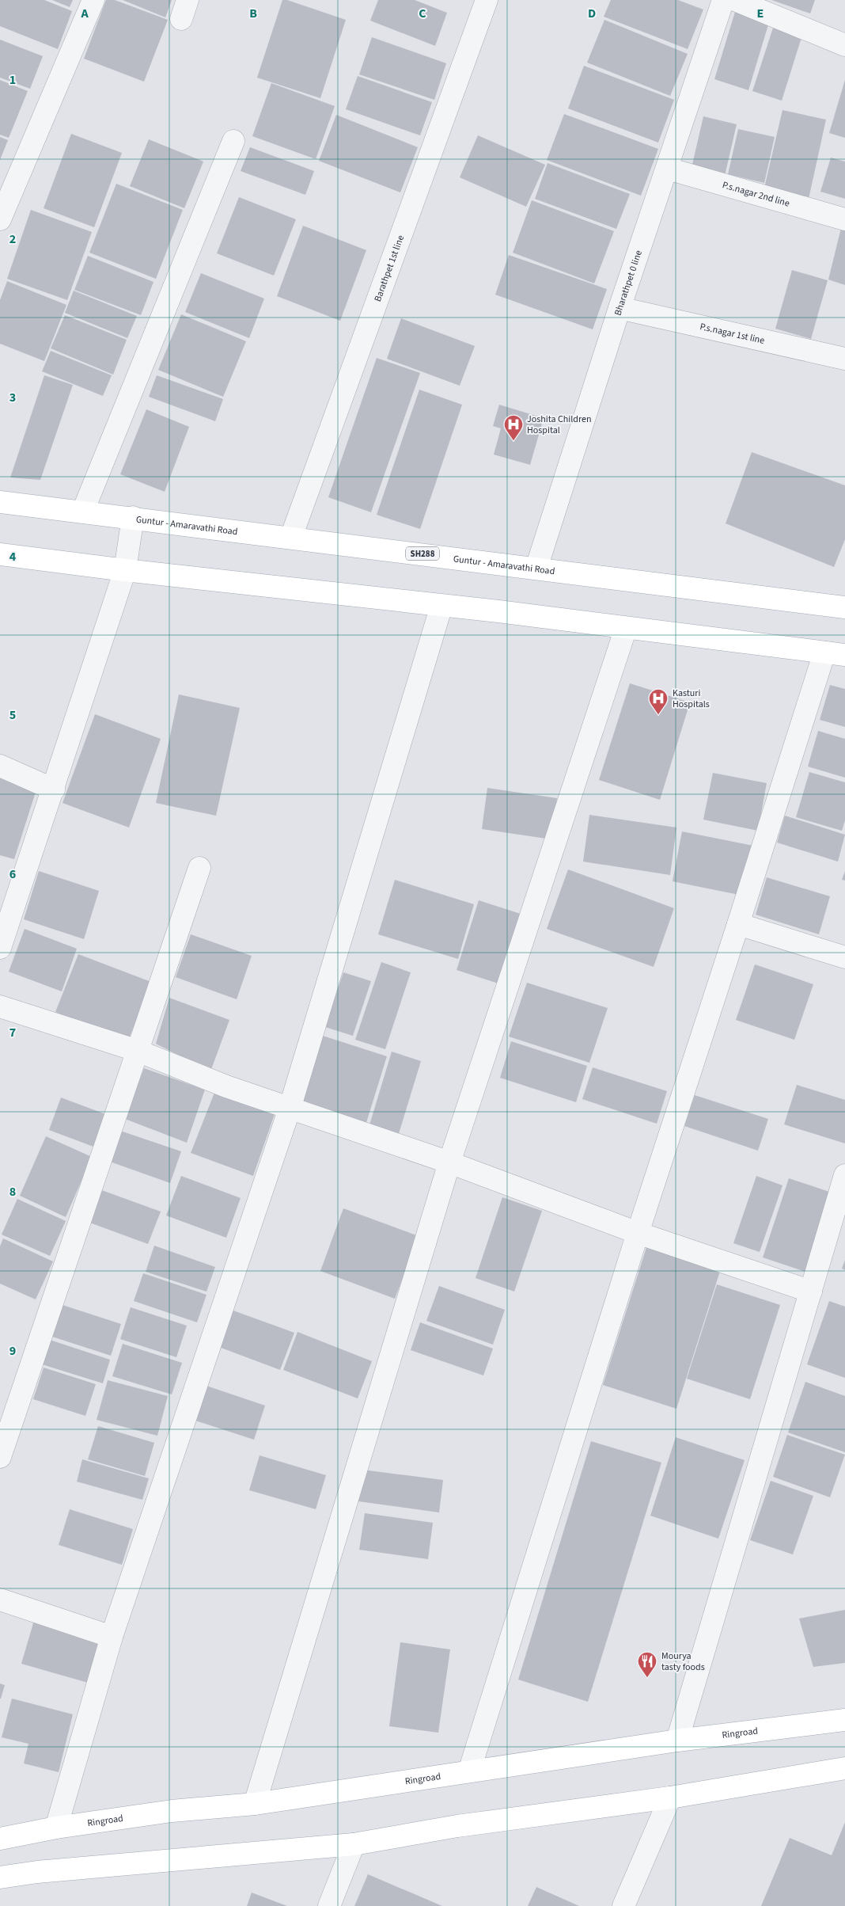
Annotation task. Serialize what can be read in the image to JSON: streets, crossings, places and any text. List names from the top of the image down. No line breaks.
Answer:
{"streets":{"main road":["Guntur - Amaravathi Road","SH288","Ringroad"],"street":["P.s.nagar 2nd line","Barathpet 1st line","Bharathpet 0 line","P.s.nagar 1st line"]},"crossings":[["P.s.nagar 2nd line","Bharathpet 0 line"],["Barathpet 1st line","Guntur - Amaravathi Road"],["Bharathpet 0 line","P.s.nagar 1st line"],["Bharathpet 0 line","Guntur - Amaravathi Road"]],"places":{"hospital":["Joshita Children Hospital","Kasturi Hospitals"],"restaurant":["Mourya tasty foods"]},"grid":{"columns":["A","B","C","D","E"],"rows":["1","2","3","4","5","6","7","8","9"]}}
